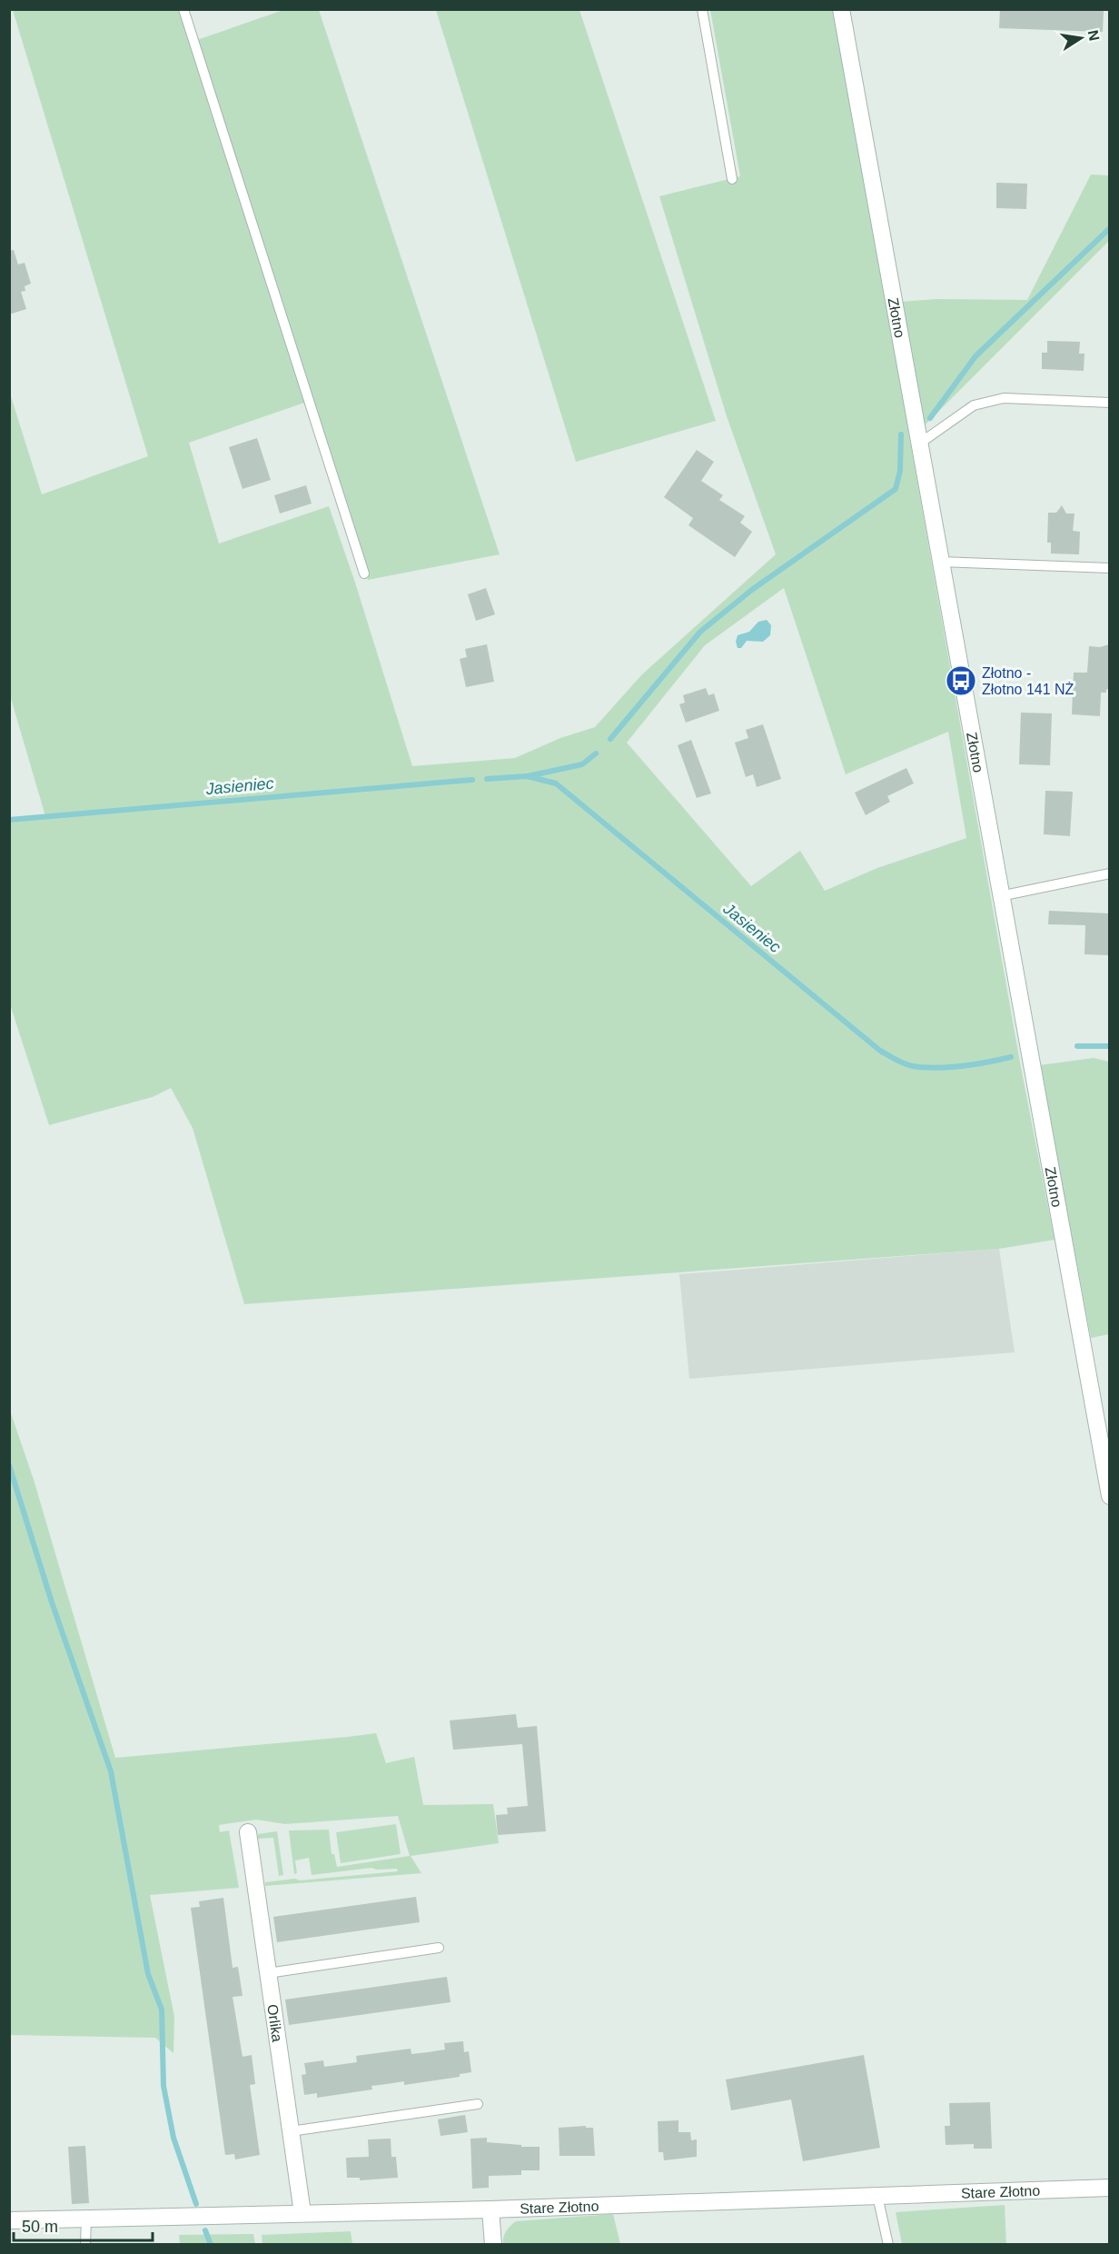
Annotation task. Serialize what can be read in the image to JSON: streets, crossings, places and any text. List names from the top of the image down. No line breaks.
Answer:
{"streets":{"street":["Złotno","Orlika","Stare Złotno"]},"crossings":[["Orlika","Stare Złotno"]],"water":["Jasieniec"],"places":{"bus stop":["Złotno - Złotno 141 NŻ"]},"scale_bar":"50 m","north":"right"}
